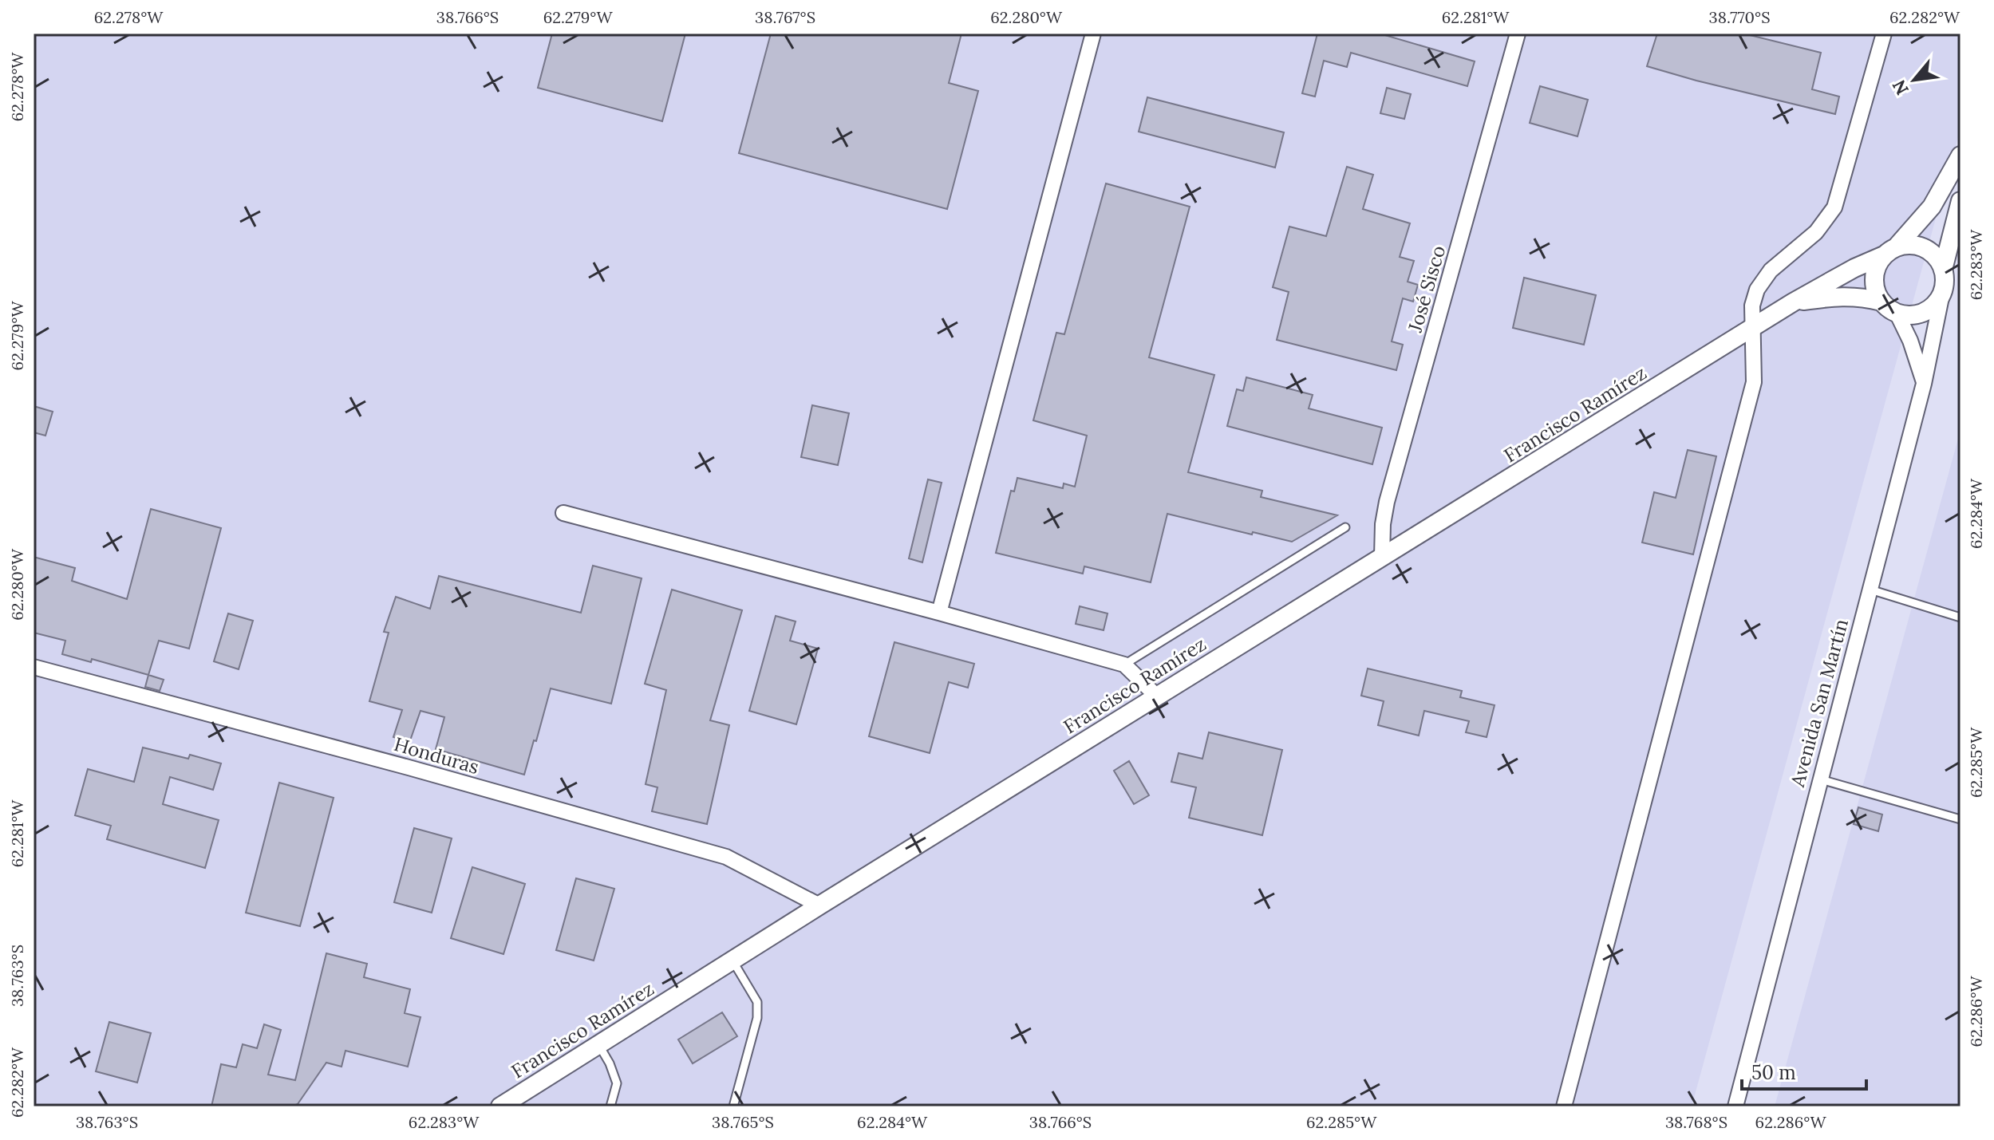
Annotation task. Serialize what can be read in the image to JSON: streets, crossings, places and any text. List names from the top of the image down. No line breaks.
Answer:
{"streets":{"street":["José Sisco","Francisco Ramírez","Avenida San Martín","Honduras"]},"crossings":[["José Sisco","Francisco Ramírez"],["Francisco Ramírez","Avenida San Martín"],["Francisco Ramírez","Honduras"]],"scale_bar":"50 m","north":"bottom left","coordinates":["62.278°W","38.766°S","62.279°W","38.767°S","62.280°W","62.281°W","38.770°S","62.282°W","62.283°W","62.284°W","62.285°W","38.763°S","62.286°W","38.765°S","38.768°S"]}
